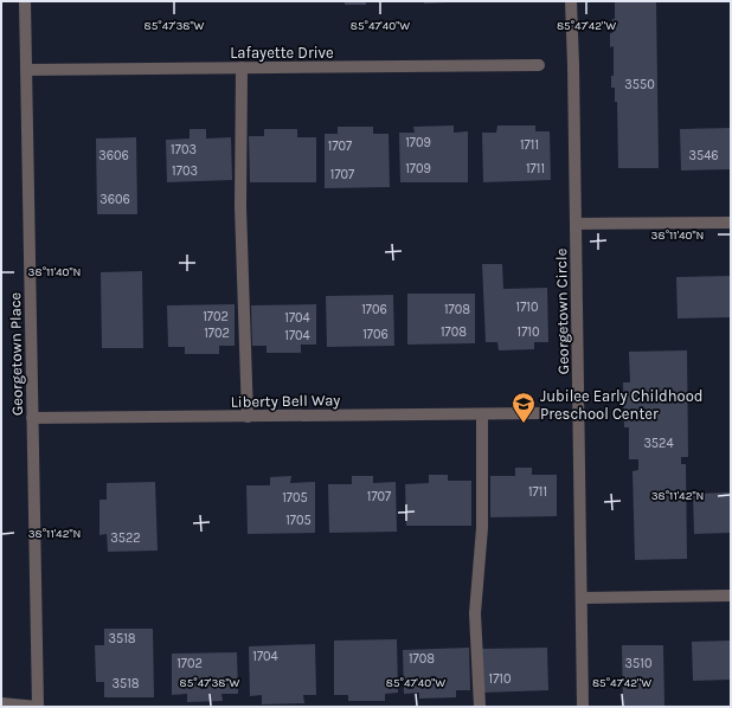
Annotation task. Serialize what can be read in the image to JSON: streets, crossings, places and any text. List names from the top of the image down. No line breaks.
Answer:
{"streets":{"street":["Lafayette Drive","Georgetown Circle","Georgetown Place","Liberty Bell Way"]},"crossings":[["Lafayette Drive","Georgetown Place"],["Georgetown Place","Liberty Bell Way"]],"places":{"school or university":["Jubilee Early Childhood Preschool Center"]},"house_numbers":["3550","1709","1711","1707","1703","3606","3546","1709","1711","1703","1707","3606","1710","1706","1708","1702","1704","1708","1710","1702","1706","1704","3524","1711","1707","1705","1705","3522","3518","1704","1708","1702","3510","1710","3518"],"coordinates":["85°47'38\"W","85°47'40\"W","85°47'42\"W","38°11'40\"N","38°11'42\"N"]}
